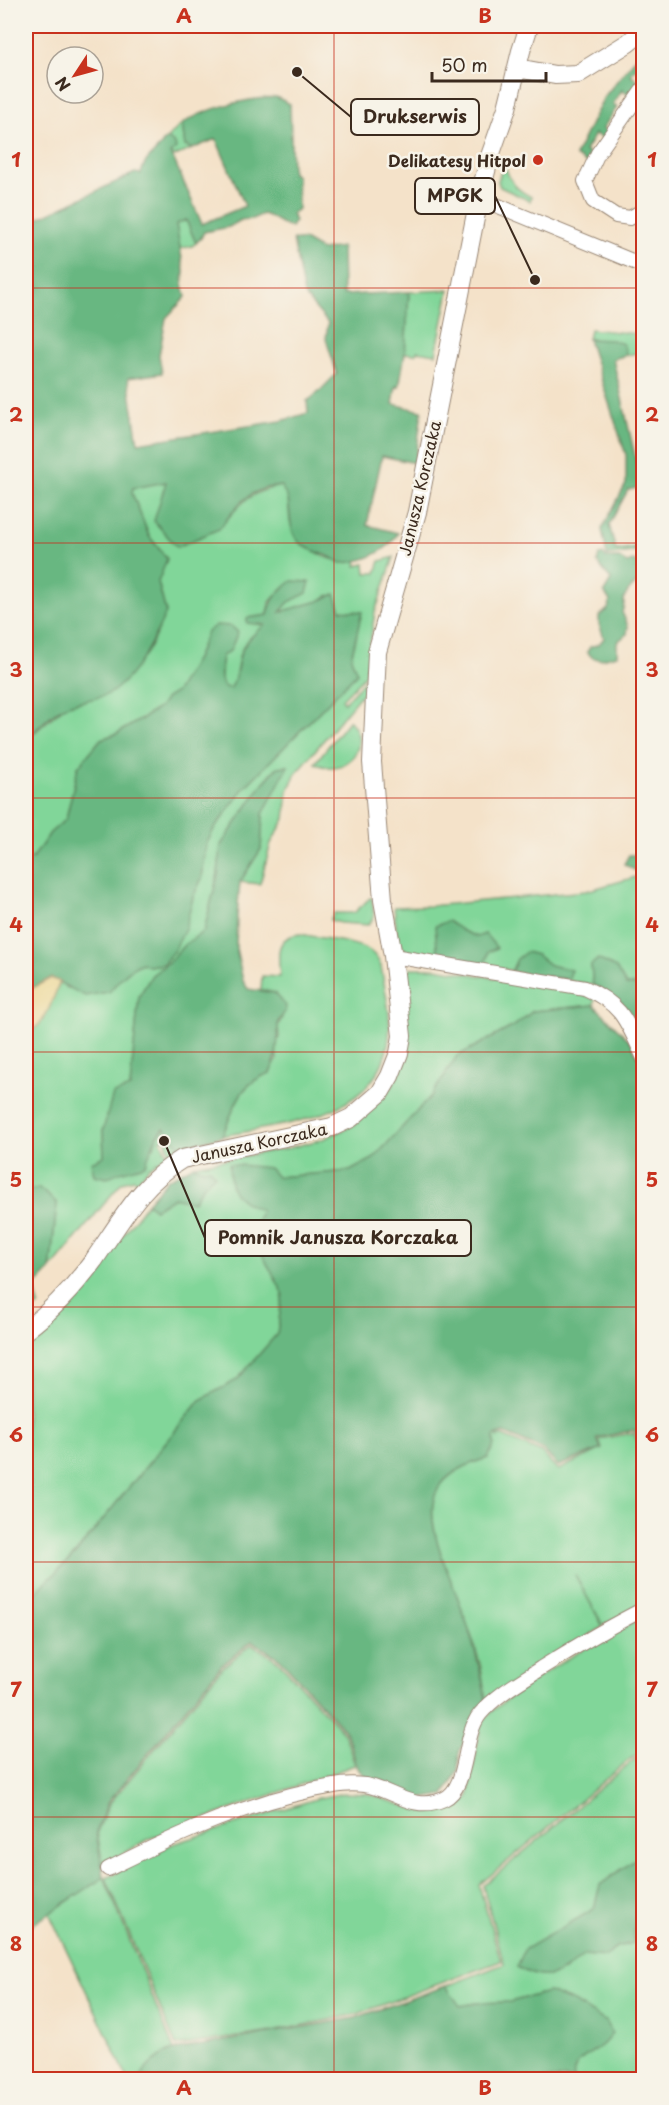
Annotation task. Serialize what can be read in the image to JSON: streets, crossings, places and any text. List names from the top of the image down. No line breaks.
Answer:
{"streets":{"street":["Janusza Korczaka"]},"places":["Drukserwis","Delikatesy Hitpol","MPGK","Pomnik Janusza Korczaka"],"scale_bar":"50 m","north":"bottom left","grid":{"columns":["A","B"],"rows":["1","2","3","4","5","6","7","8"]}}
